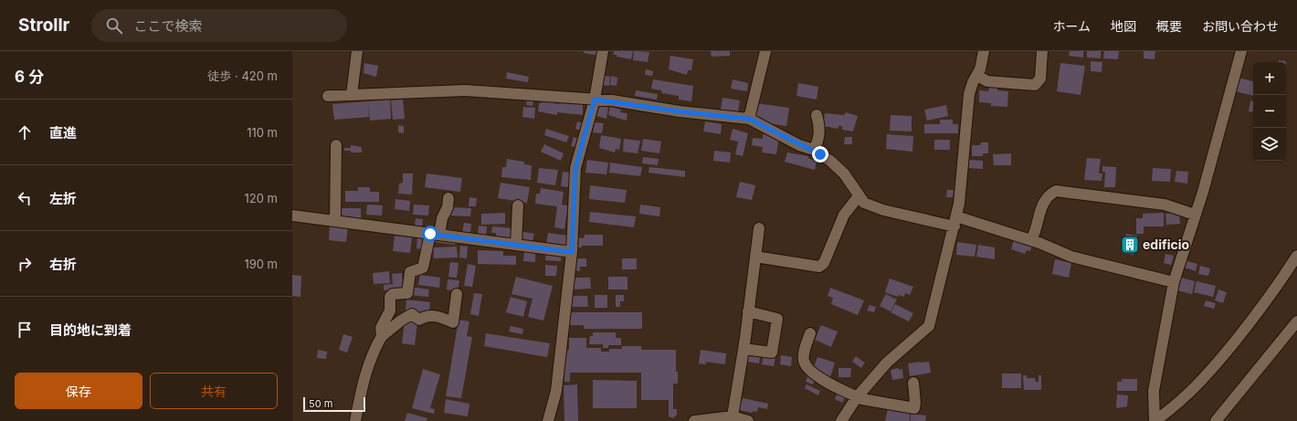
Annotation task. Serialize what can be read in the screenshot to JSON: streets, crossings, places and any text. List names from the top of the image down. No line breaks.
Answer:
{"places":{"building":["edificio"]},"scale_bar":"50 m","page":{"header":"Strollr","search":"ここで検索","nav":["ホーム","地図","概要","お問い合わせ"],"heading":["6 分","徒歩 · 420 m"],"map_buttons":["+","−"],"list":[["直進","110 m"],["左折","120 m"],["右折","190 m"],"目的地に到着"],"buttons":["保存","共有"],"scale":"50 m"}}
